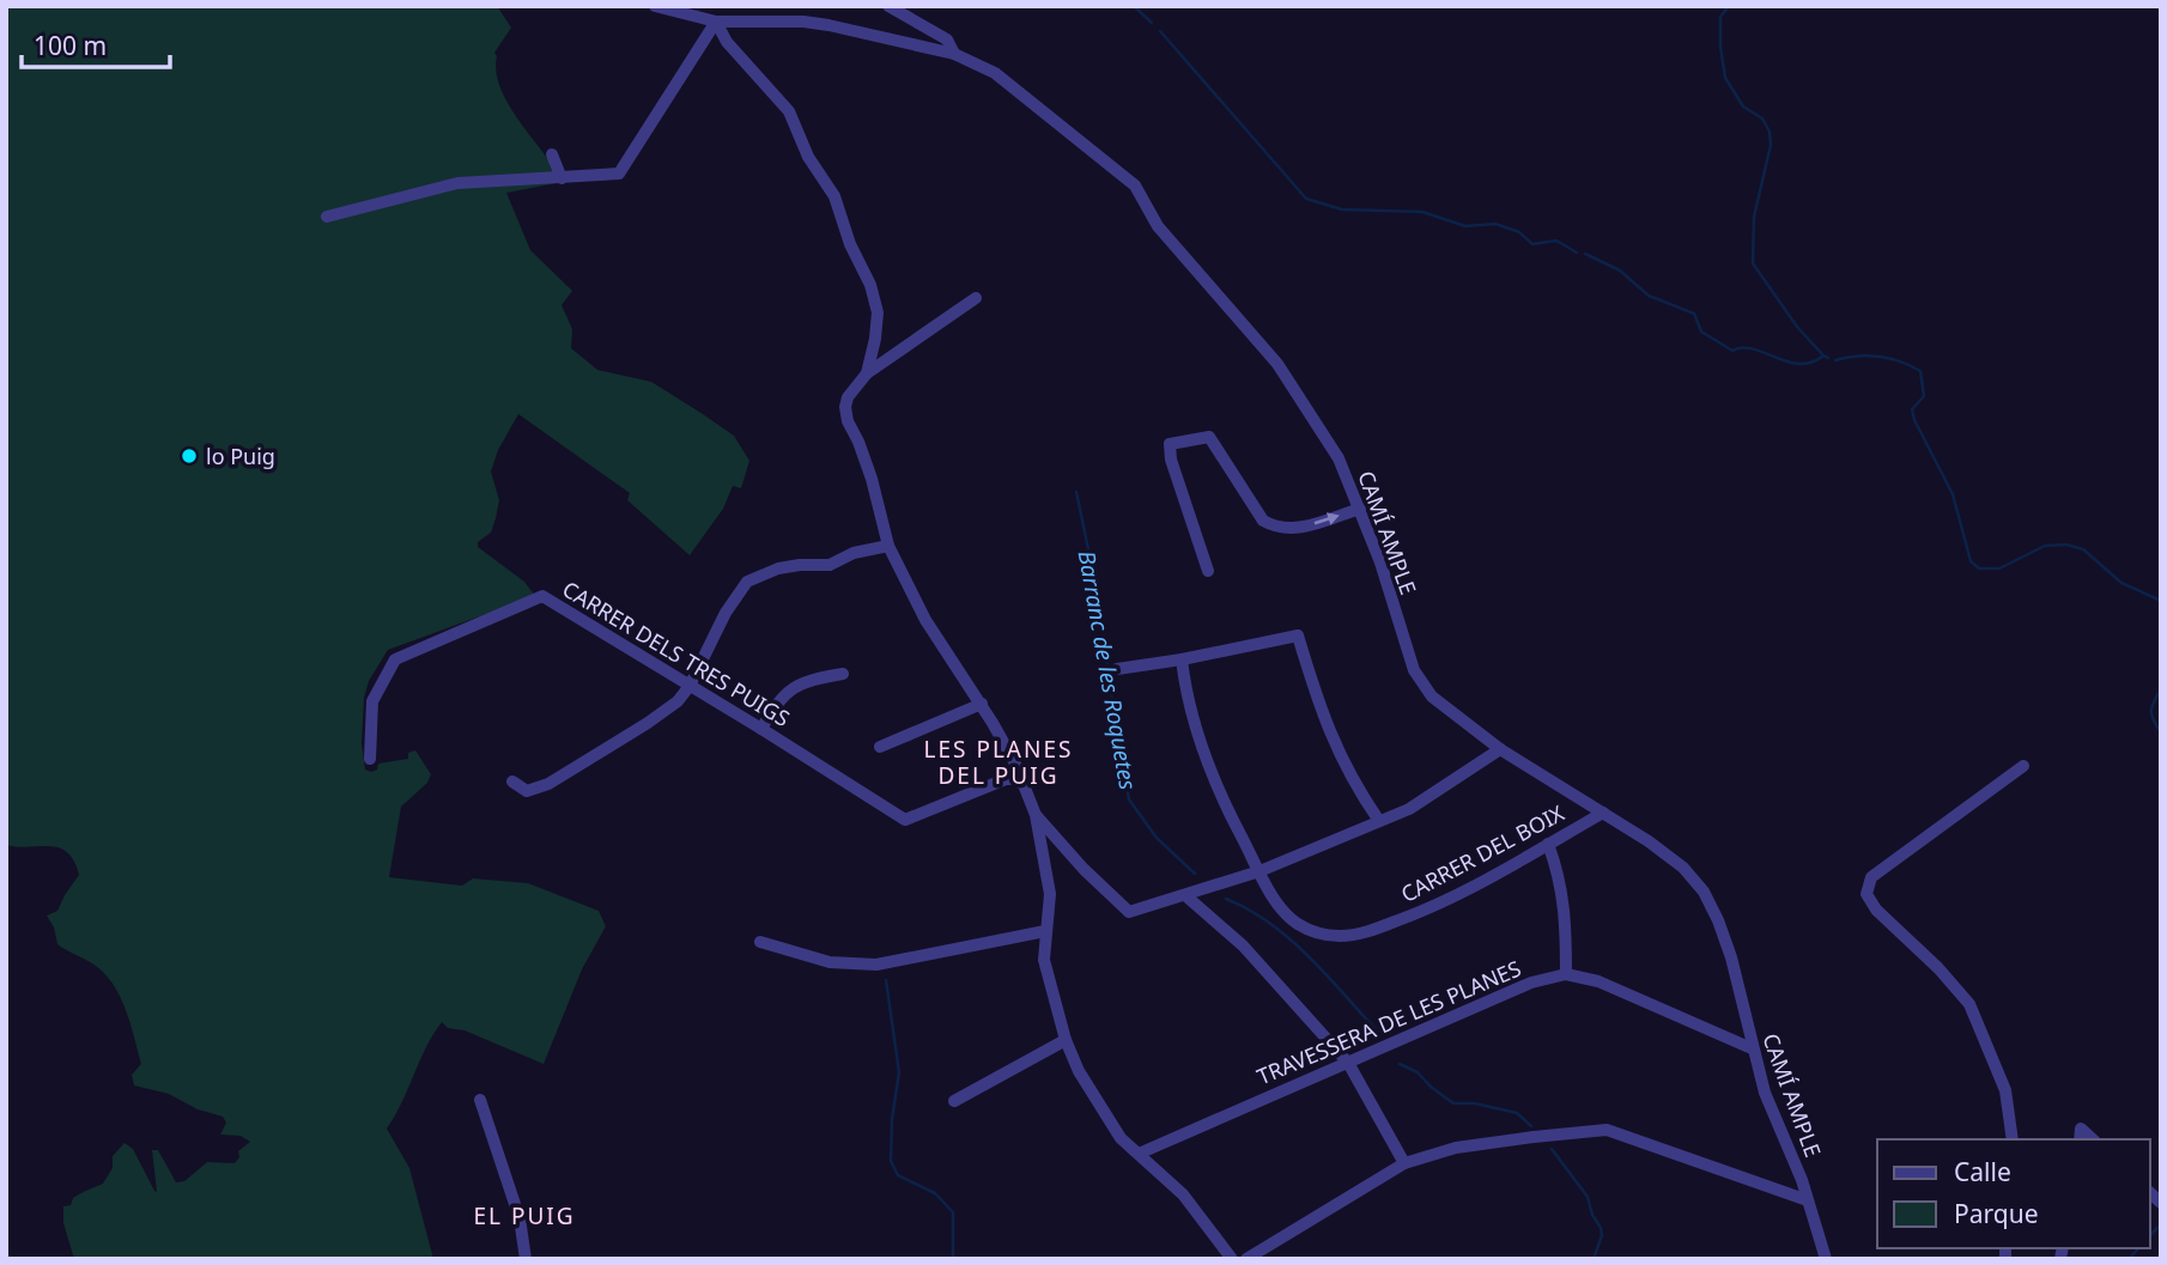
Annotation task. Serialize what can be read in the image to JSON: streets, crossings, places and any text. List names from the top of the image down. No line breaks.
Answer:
{"streets":{"street":["CAMÍ AMPLE","CARRER DELS TRES PUIGS","CARRER DEL BOIX","TRAVESSERA DE LES PLANES"]},"crossings":[["CAMÍ AMPLE","CARRER DEL BOIX"],["CAMÍ AMPLE","TRAVESSERA DE LES PLANES"]],"districts":["LES PLANES DEL PUIG","EL PUIG"],"water":["Barranc de les Roquetes"],"places":["lo Puig"],"legend":["Calle","Parque"],"scale_bar":"100 m"}
